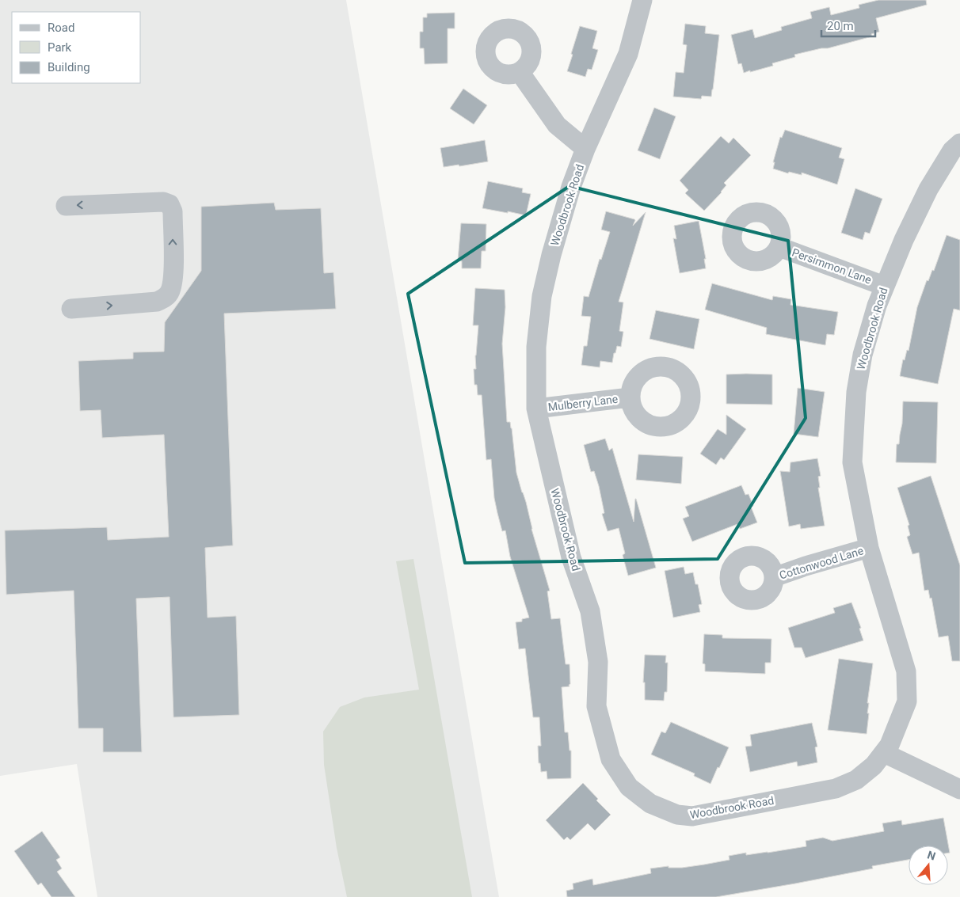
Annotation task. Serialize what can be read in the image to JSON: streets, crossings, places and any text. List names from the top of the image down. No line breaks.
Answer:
{"streets":{"street":["Woodbrook Road","Persimmon Lane","Mulberry Lane","Cottonwood Lane"]},"crossings":[["Woodbrook Road","Persimmon Lane"],["Woodbrook Road","Mulberry Lane"],["Woodbrook Road","Cottonwood Lane"]],"legend":["Road","Park","Building"],"scale_bar":"20 m","north":"top"}
